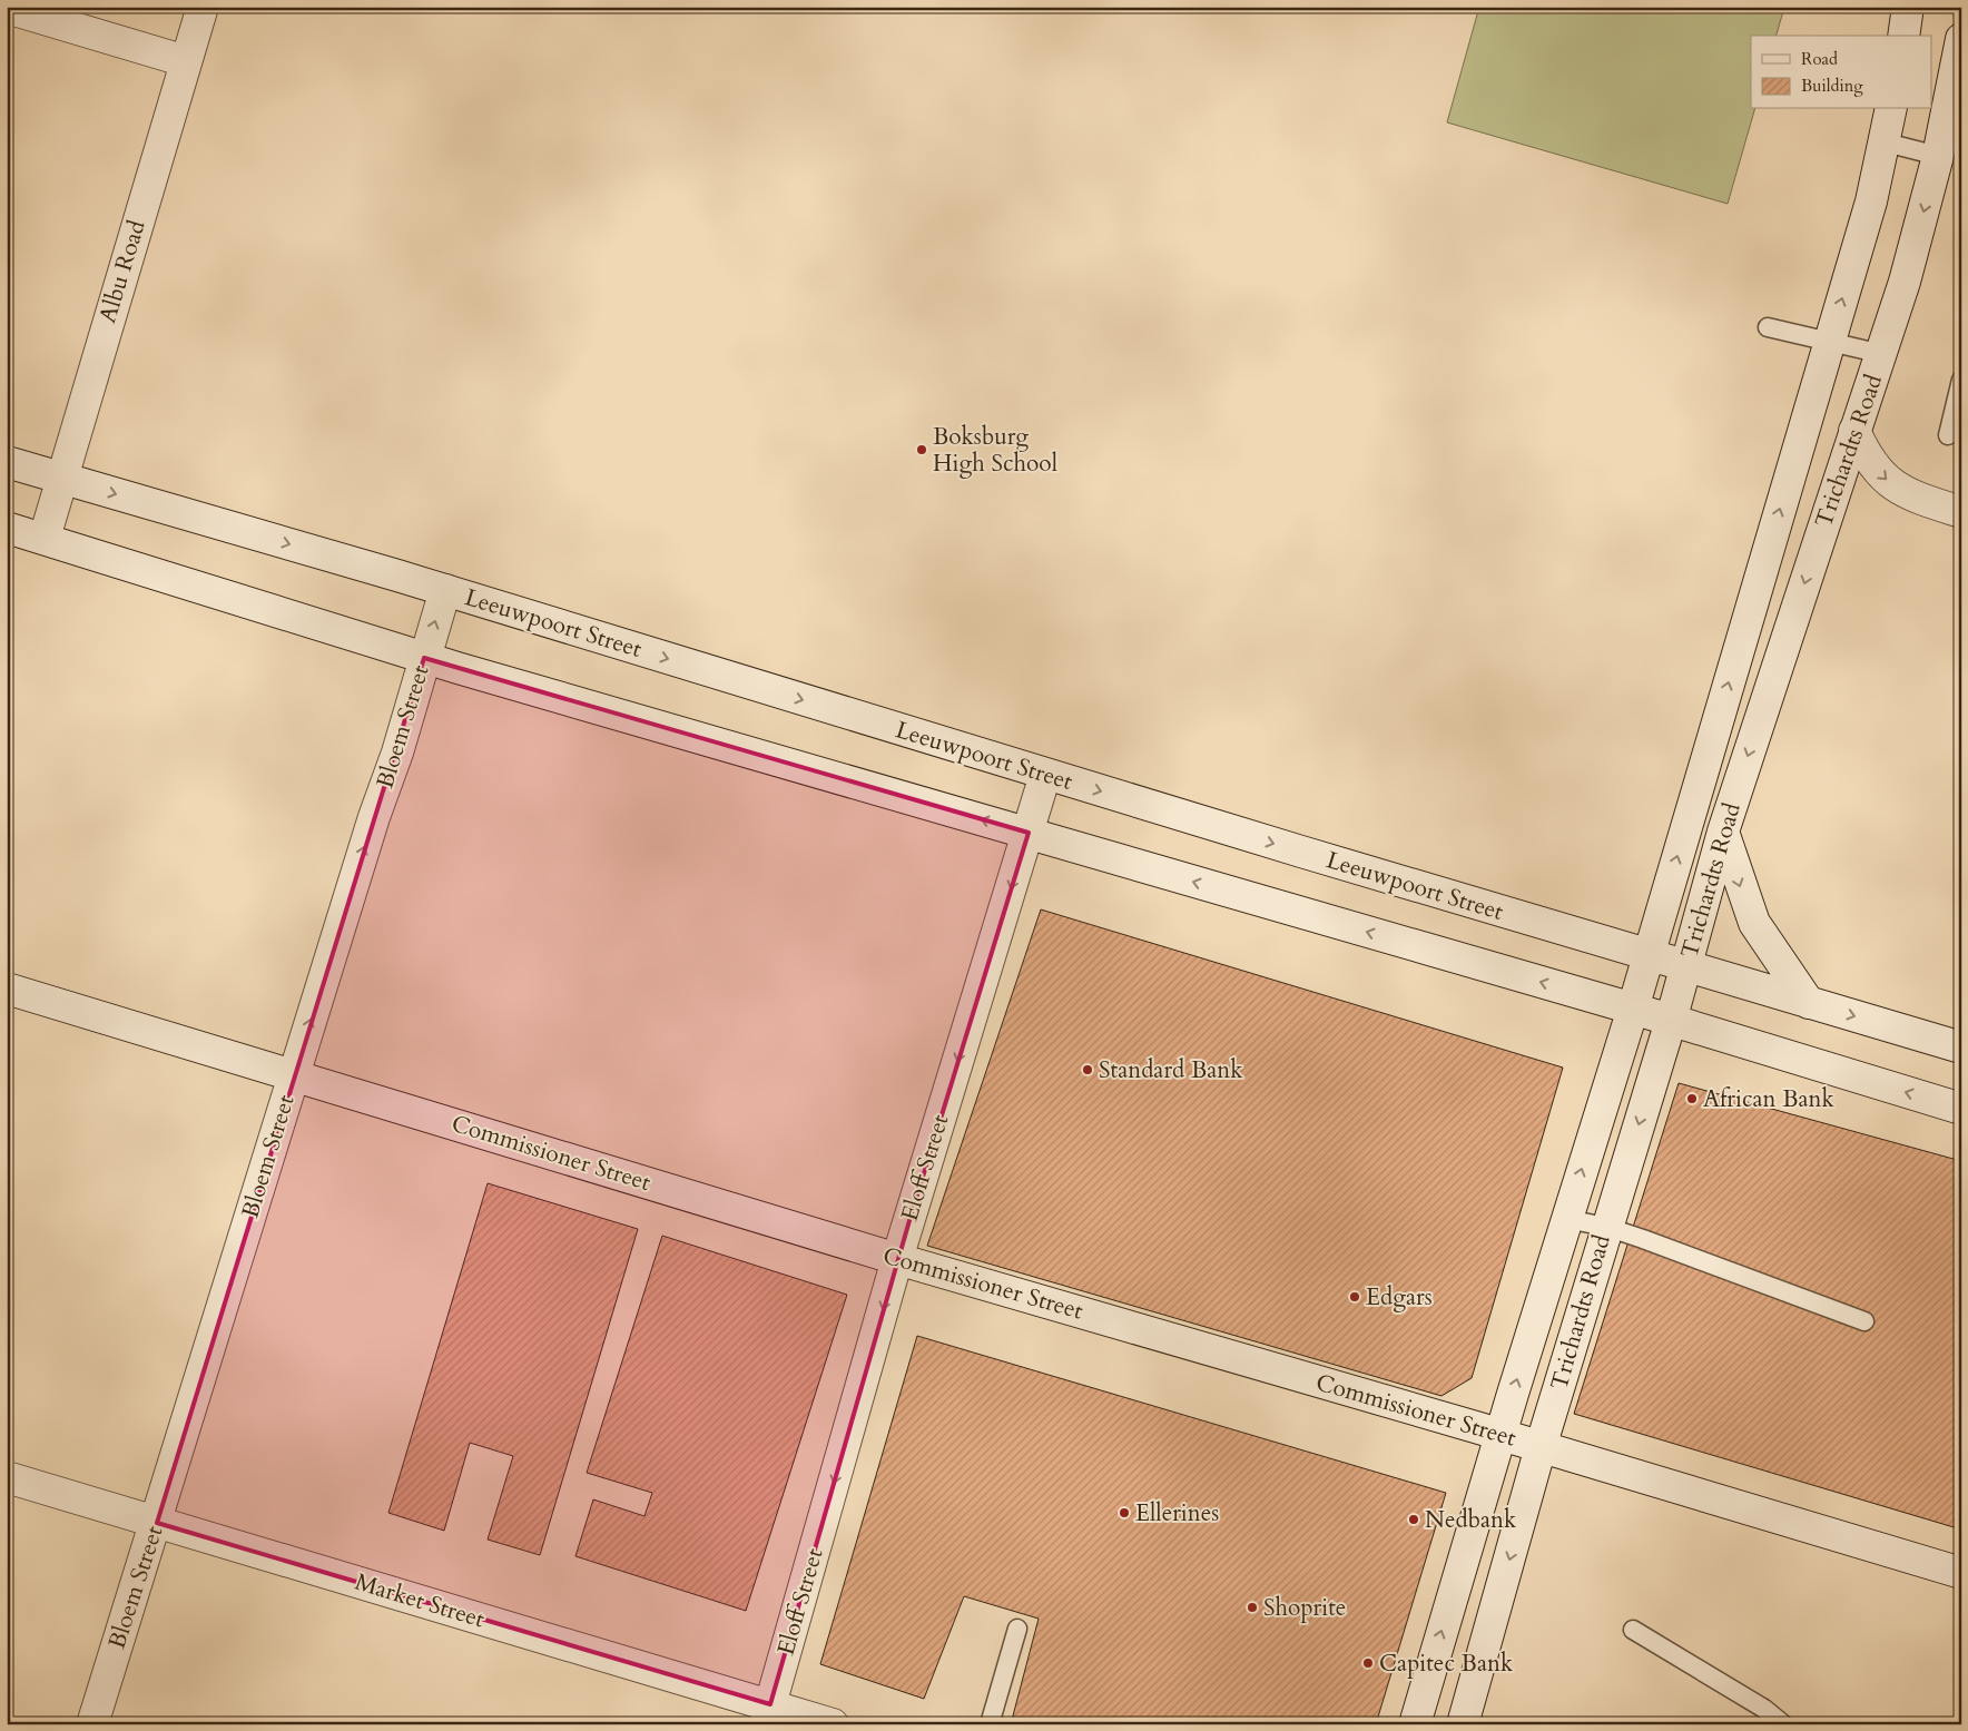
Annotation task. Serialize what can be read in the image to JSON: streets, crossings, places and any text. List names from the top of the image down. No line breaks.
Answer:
{"streets":{"main road":["Albu Road","Trichardts Road","Leeuwpoort Street","Bloem Street","Commissioner Street","Eloff Street","Market Street"]},"crossings":[["Albu Road","Leeuwpoort Street"],["Trichardts Road","Leeuwpoort Street"],["Trichardts Road","Commissioner Street"],["Leeuwpoort Street","Bloem Street"],["Leeuwpoort Street","Eloff Street"],["Bloem Street","Commissioner Street"],["Bloem Street","Market Street"],["Commissioner Street","Eloff Street"],["Eloff Street","Market Street"]],"one_way":["Bloem Street","Eloff Street"],"places":["Boksburg High School","Standard Bank","African Bank","Edgars","Ellerines","Nedbank","Shoprite","Capitec Bank"],"legend":["Road","Building"]}
